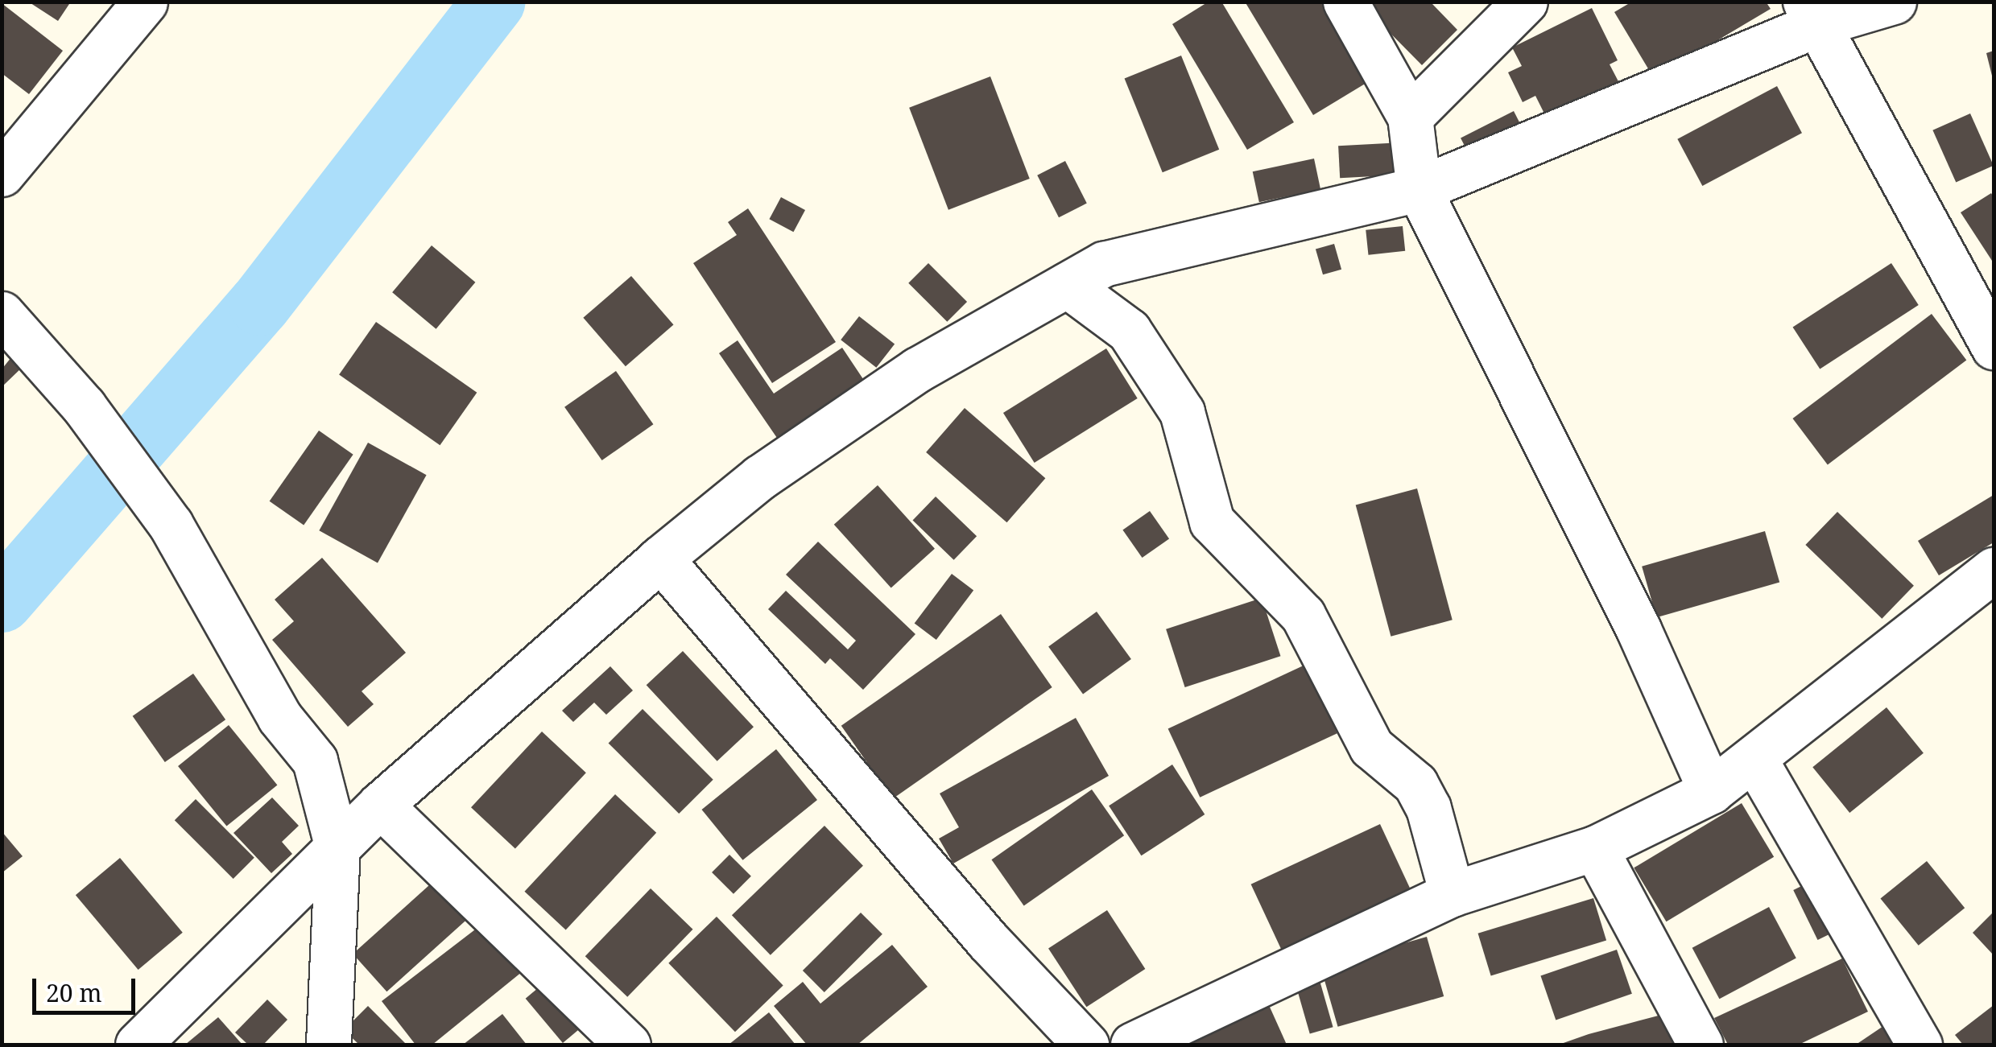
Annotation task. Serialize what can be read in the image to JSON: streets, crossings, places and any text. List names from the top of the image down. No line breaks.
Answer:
{"scale_bar":"20 m"}
